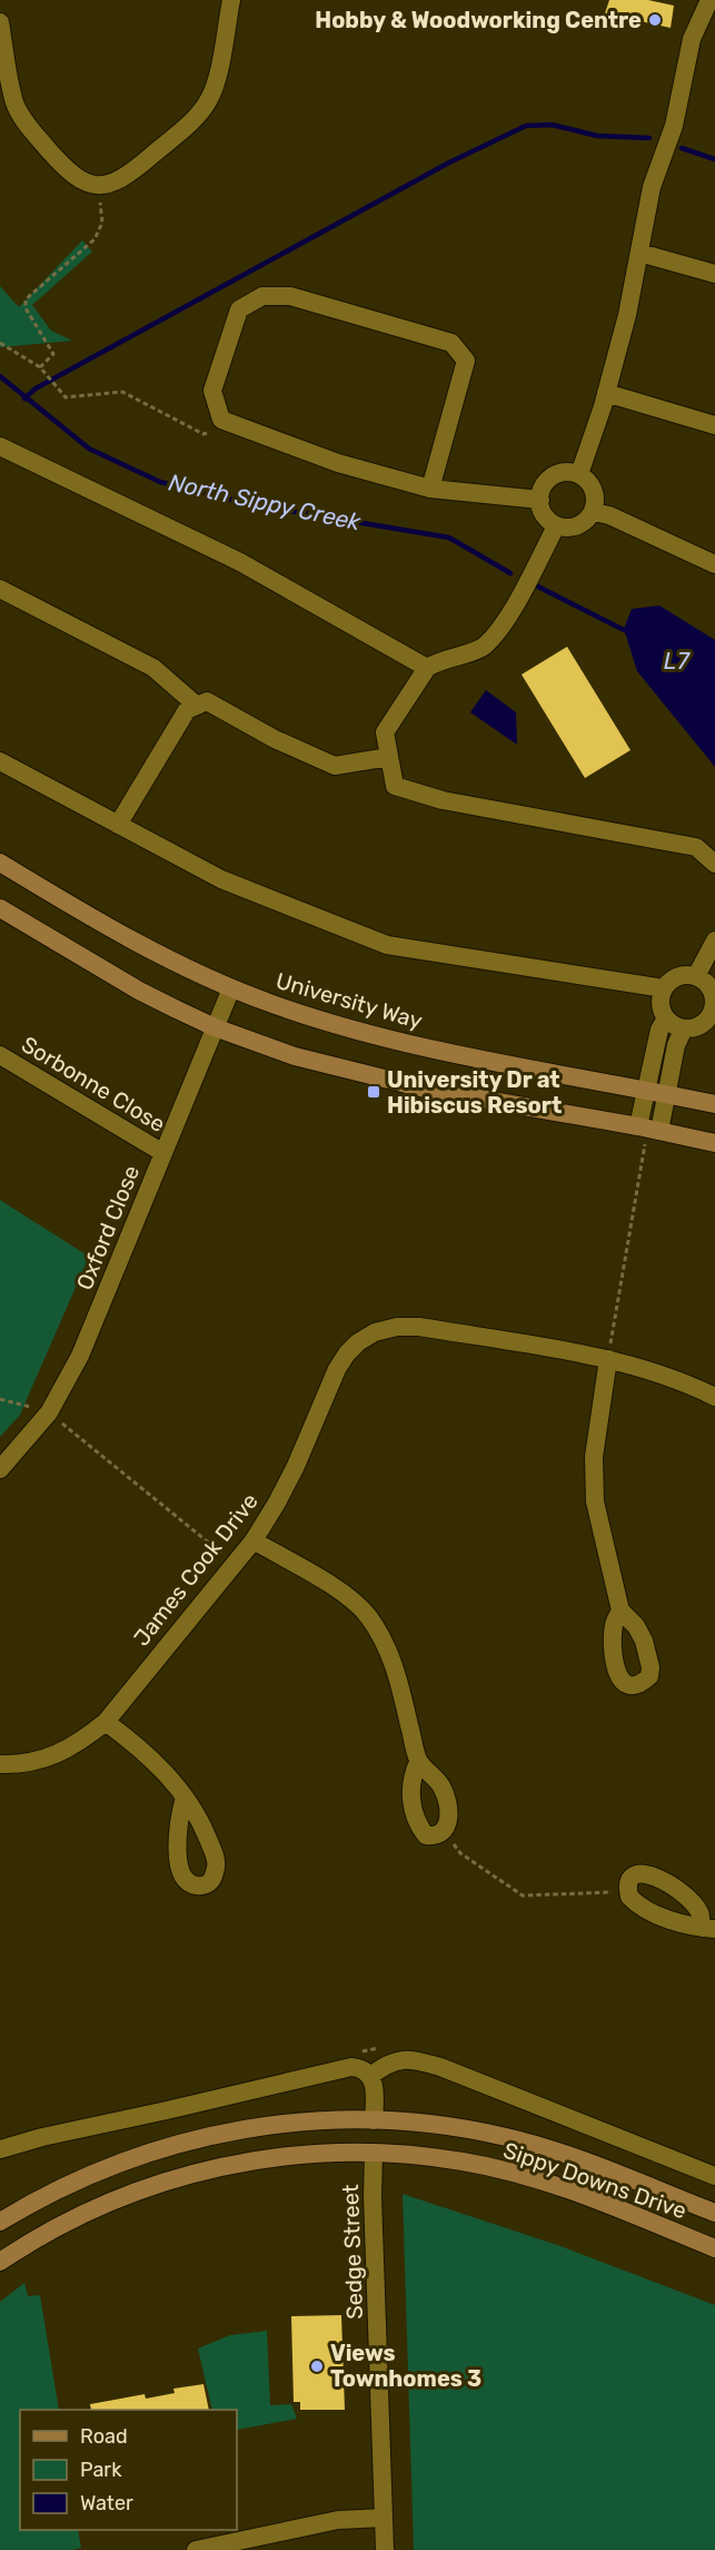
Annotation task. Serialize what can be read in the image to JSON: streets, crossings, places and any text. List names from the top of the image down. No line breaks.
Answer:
{"streets":{"main road":["University Way","Sippy Downs Drive"],"street":["Sorbonne Close","Oxford Close","James Cook Drive","Sedge Street"]},"crossings":[["University Way","Oxford Close"],["Sorbonne Close","Oxford Close"],["Sippy Downs Drive","Sedge Street"]],"water":["North Sippy Creek","L7"],"places":{"other":["Hobby & Woodworking Centre","Views Townhomes 3"],"transit":["University Dr at Hibiscus Resort"]},"legend":["Road","Park","Water"]}
